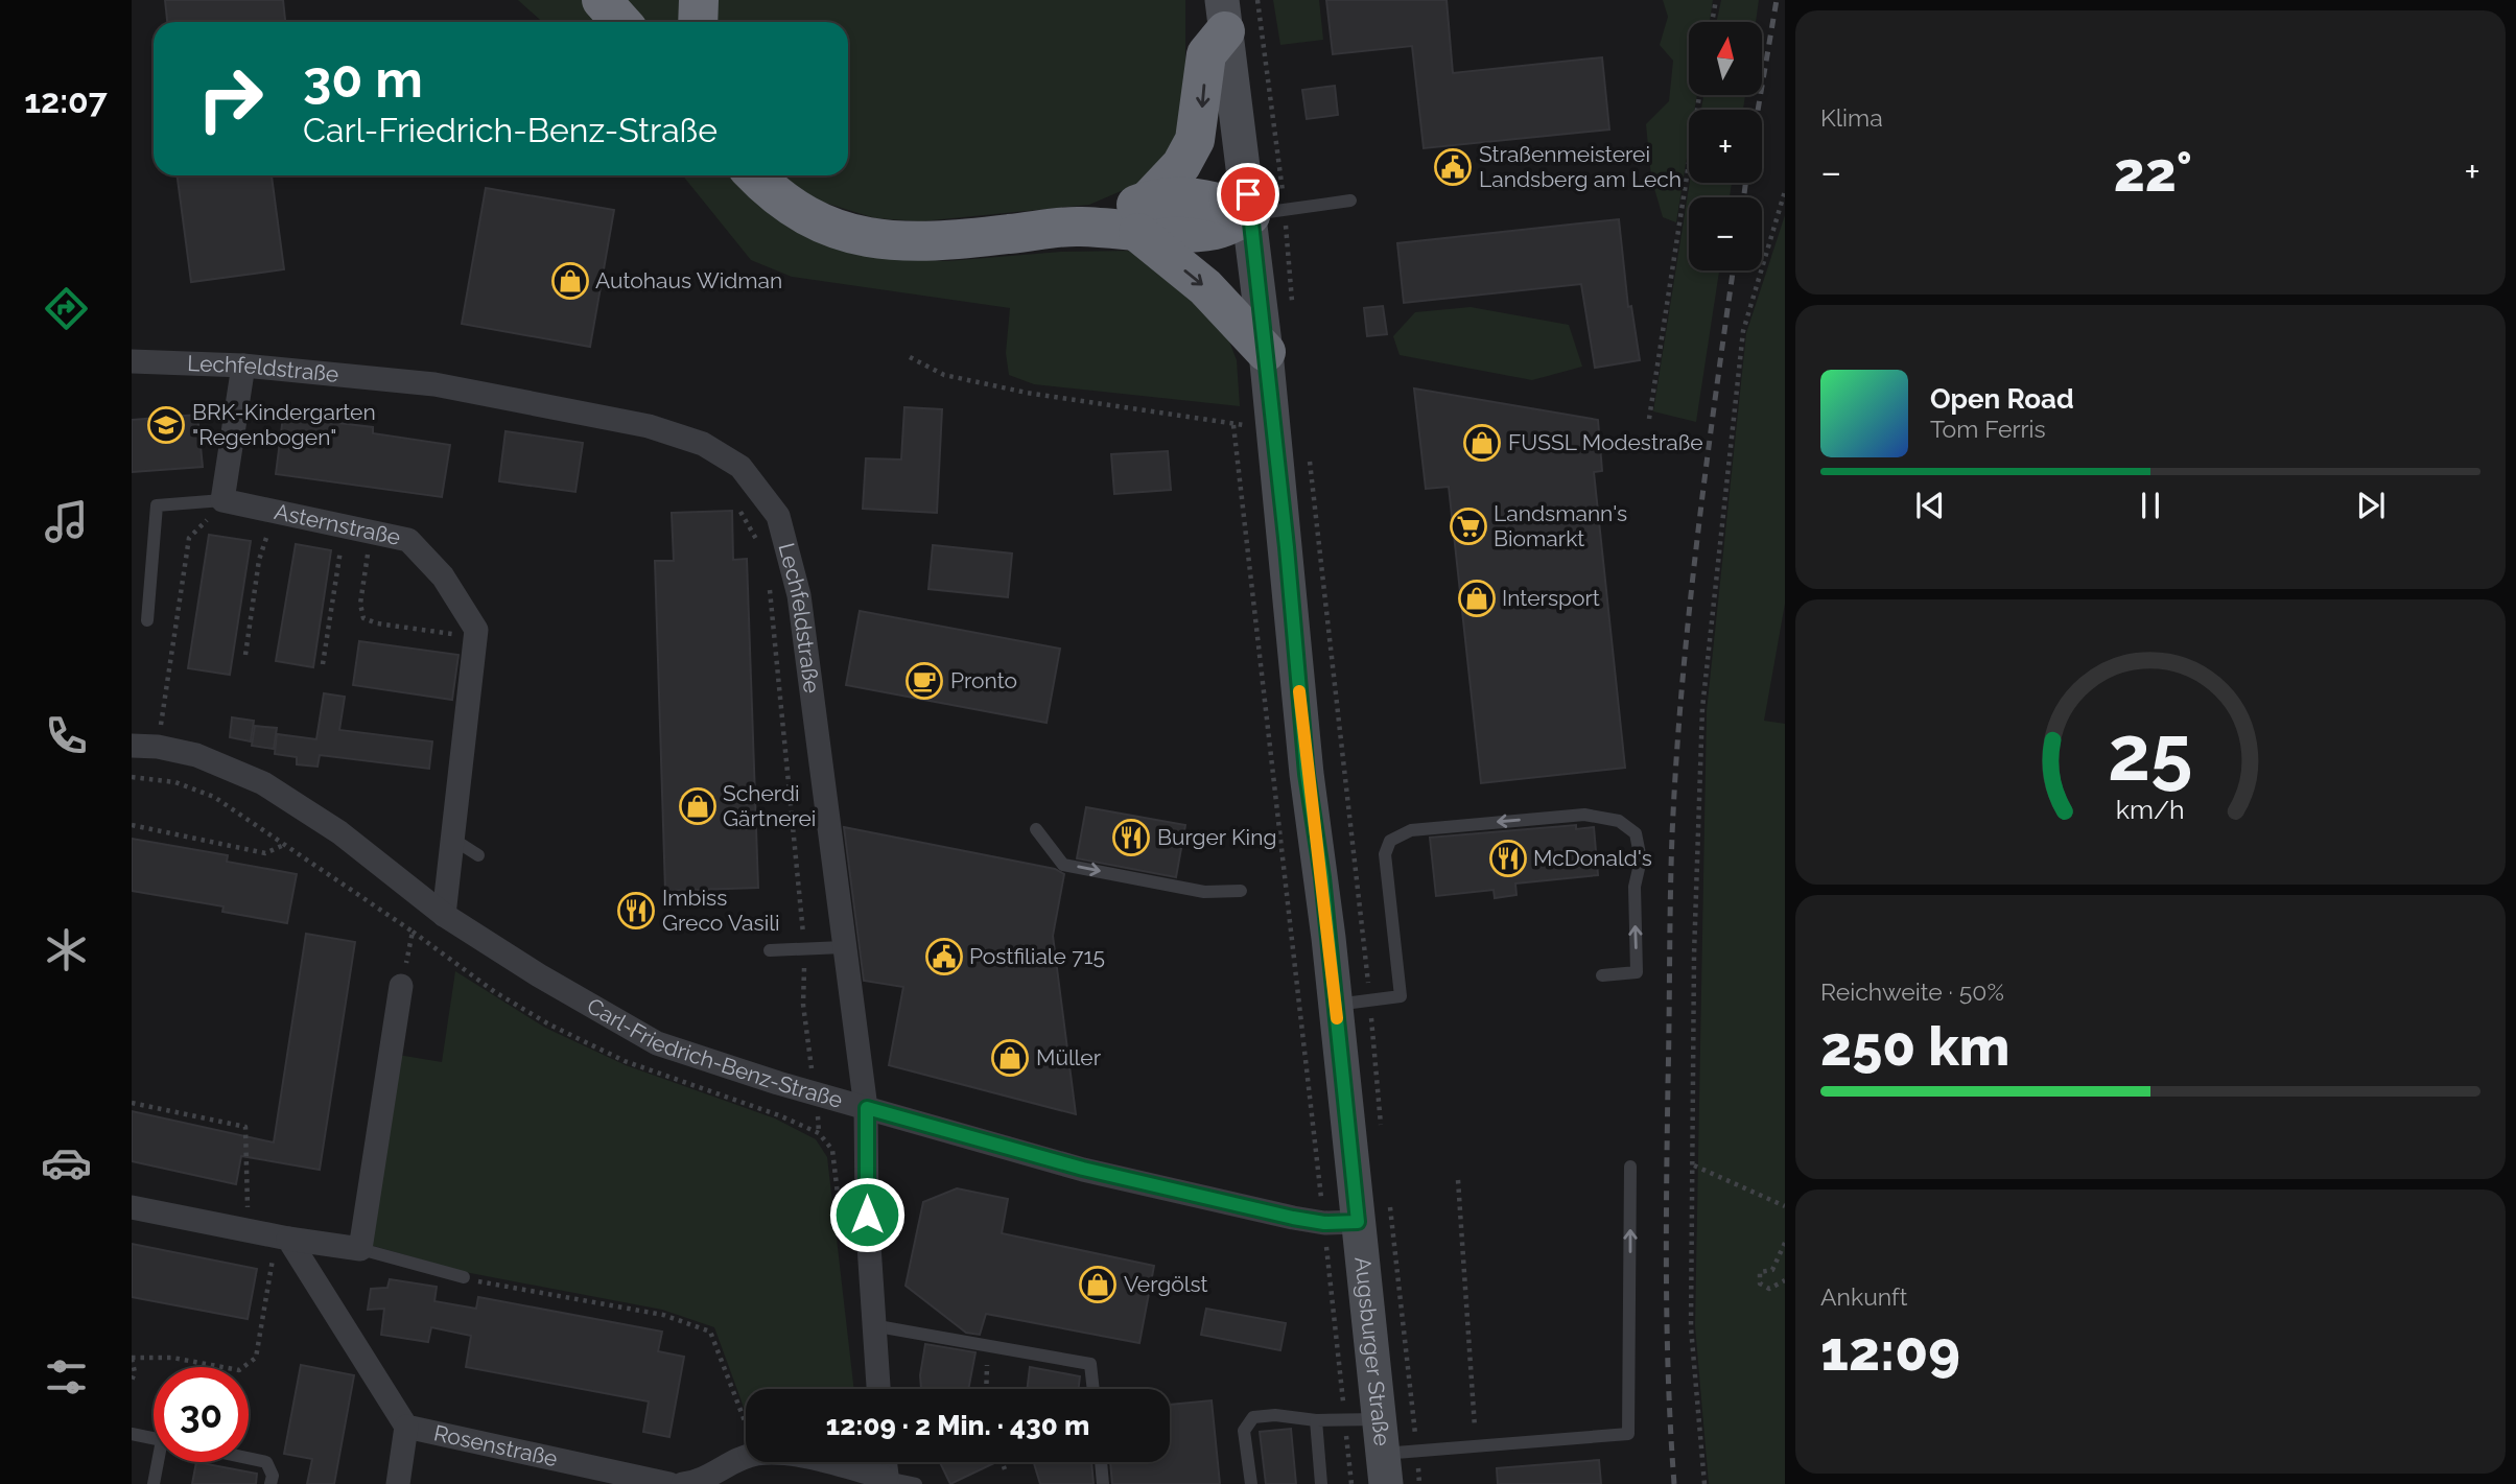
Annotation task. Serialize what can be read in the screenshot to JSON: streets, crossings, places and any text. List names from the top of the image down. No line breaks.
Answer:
{"streets":{"main road":["Augsburger Straße"],"street":["Lechfeldstraße","Asternstraße","Carl-Friedrich-Benz-Straße","Rosenstraße"]},"crossings":[["Lechfeldstraße","Carl-Friedrich-Benz-Straße"],["Carl-Friedrich-Benz-Straße","Augsburger Straße"]],"places":{"public building":["Straßenmeisterei Landsberg am Lech","Postfiliale 715"],"shop":["Autohaus Widman","FUSSL Modestraße","Intersport","Scherdi Gärtnerei","Müller","Vergölst"],"school or university":["BRK-Kindergarten \"Regenbogen\""],"supermarket":["Landsmann's Biomarkt"],"cafe":["Pronto"],"restaurant":["Burger King","McDonald's","Imbiss Greco Vasili"]},"north":"top","page":{"tabs":"12:07","tile":["Klima",["Reichweite · 50%","250 km"],["Ankunft","12:09"]],"map_buttons":["+","−"],"turn":["30 m","Carl-Friedrich-Benz-Straße"],"heat":["−","22°","+"],"song":["Open Road","Tom Ferris"],"limit":"30","trip":"12:09 · 2 Min. · 430 m","gauge":["25","km/h"]}}
